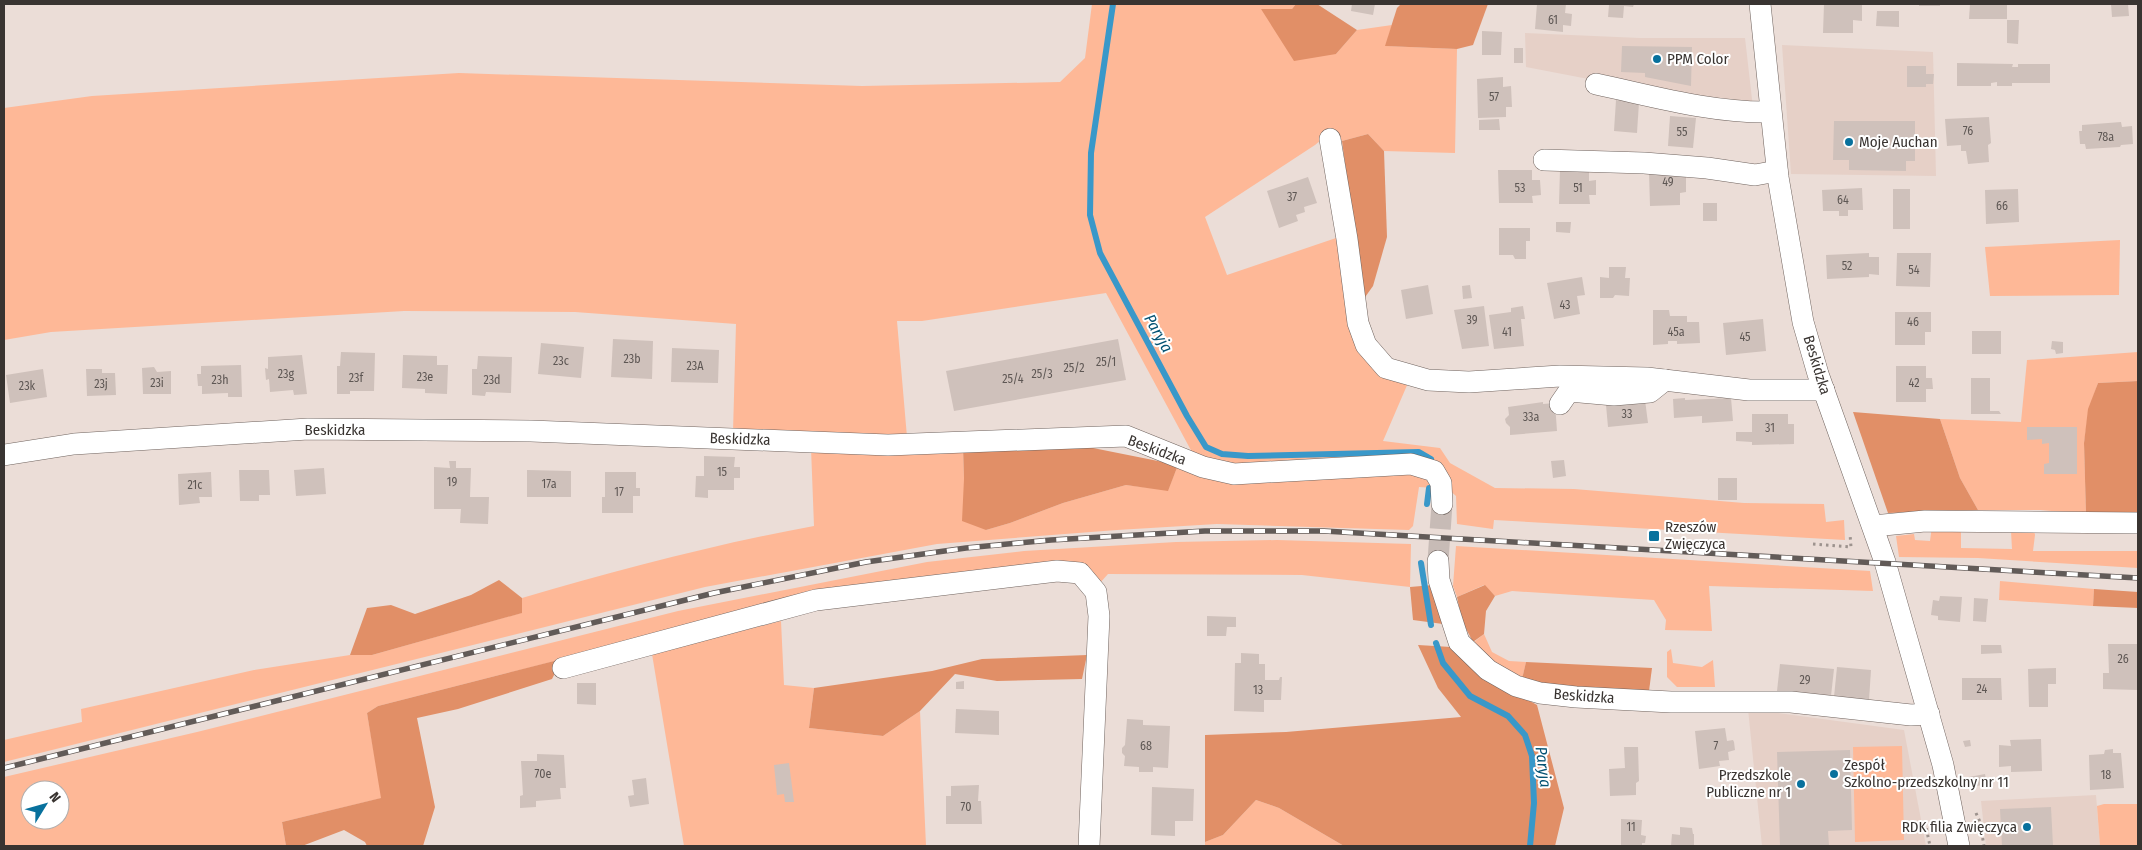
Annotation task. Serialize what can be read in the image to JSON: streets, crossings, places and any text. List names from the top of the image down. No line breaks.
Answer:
{"streets":{"street":["Beskidzka"]},"water":["Paryja"],"places":{"other":["PPM Color","Moje Auchan","Zespół Szkolno-przedszkolny nr 11","Przedszkole Publiczne nr 1","RDK filia Zwięczyca"],"transit":["Rzeszów Zwięczyca"]},"house_numbers":["61","57","76","55","78a","49","53","51","37","64","66","52","54","43","39","46","41","45a","45","23b","23c","25/1","23A","25/2","23g","25/3","23e","23f","25/4","23h","23d","23i","42","23j","23k","33","33a","31","15","19","17a","21c","17","26","29","24","13","68","7","70e","18","70","11"],"north":"top right"}
